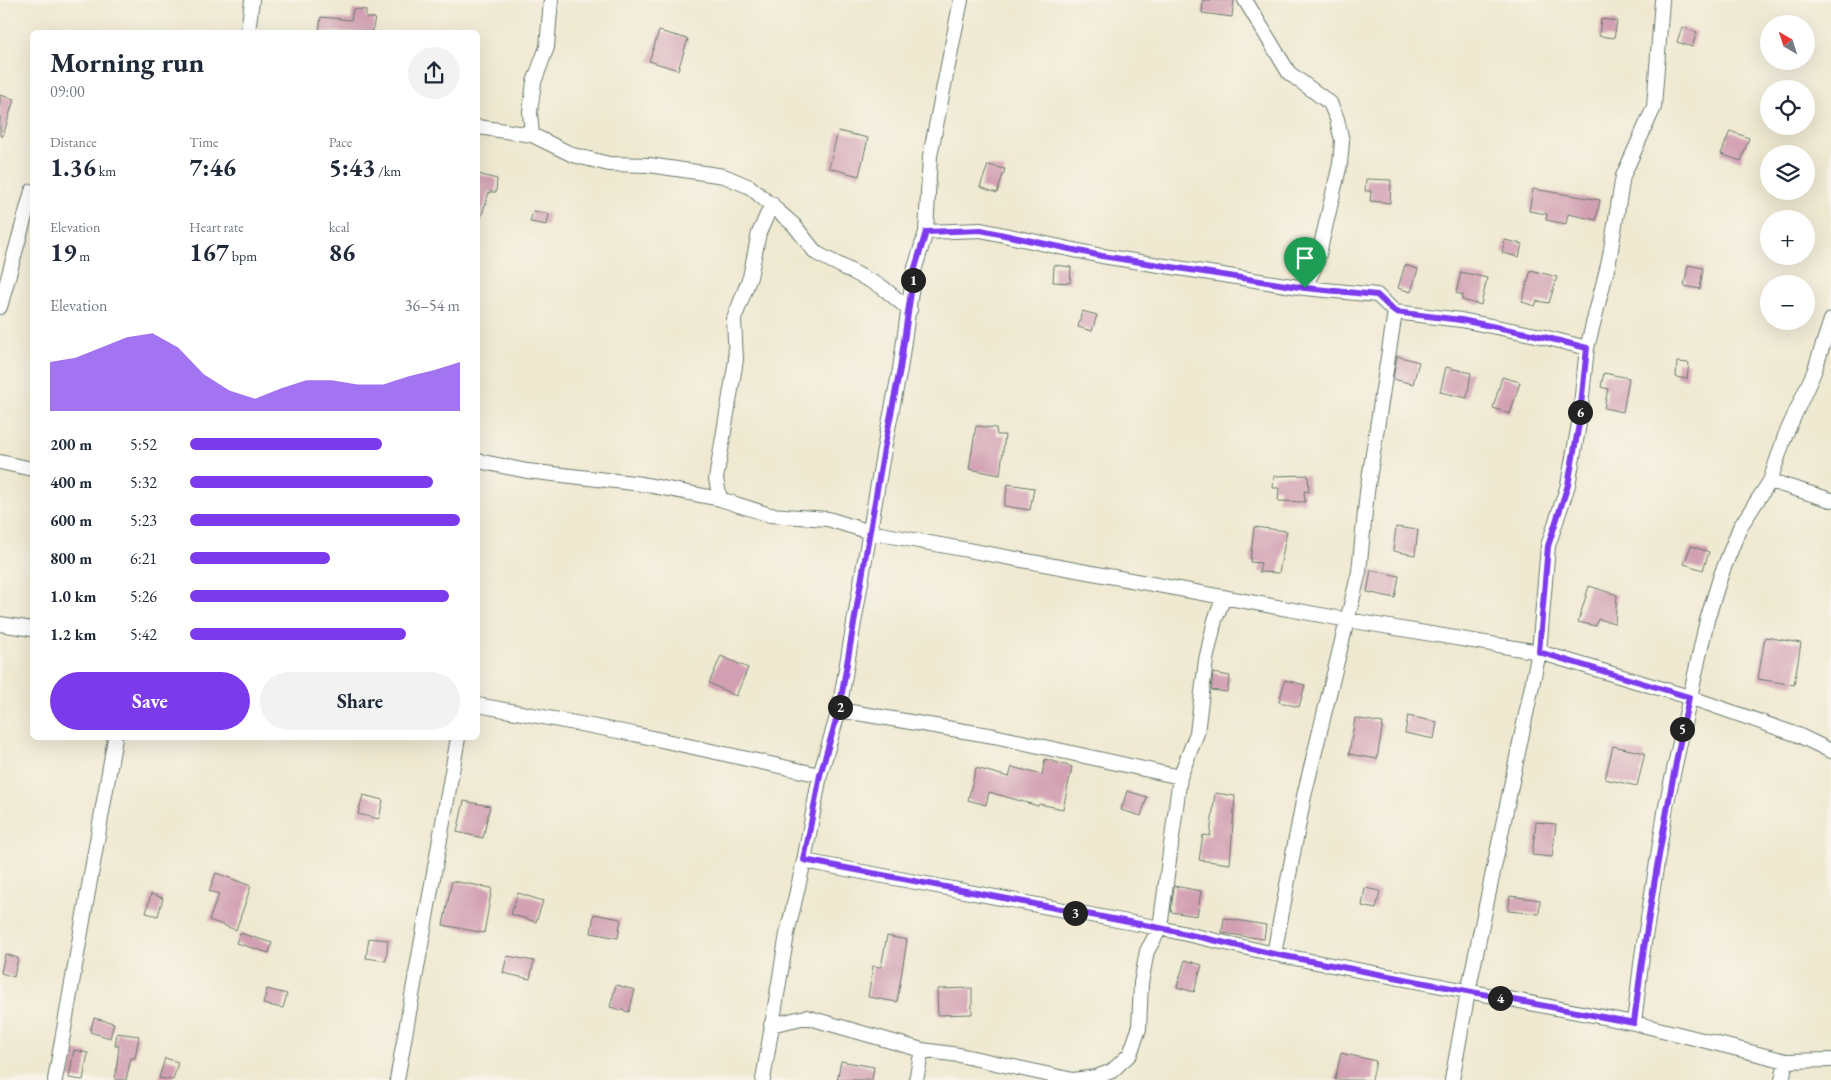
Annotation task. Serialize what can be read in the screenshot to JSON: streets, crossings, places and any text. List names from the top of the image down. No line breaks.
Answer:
{"north":"top left","page":{"map_buttons":["+","−"],"heading":["Morning run","09:00"],"stats":[["Distance","1.36 km"],["Time","7:46"],["Pace","5:43 /km"],["Elevation","19 m"],["Heart rate","167 bpm"],["kcal","86"]],"pins":["1","6","2","5","3","4"],"chart":["Elevation","36–54 m"],"list":[{"name":"200 m","note":"5:52"},{"name":"400 m","note":"5:32"},{"name":"600 m","note":"5:23"},{"name":"800 m","note":"6:21"},{"name":"1.0 km","note":"5:26"},{"name":"1.2 km","note":"5:42"}],"buttons":["Save","Share"]}}
